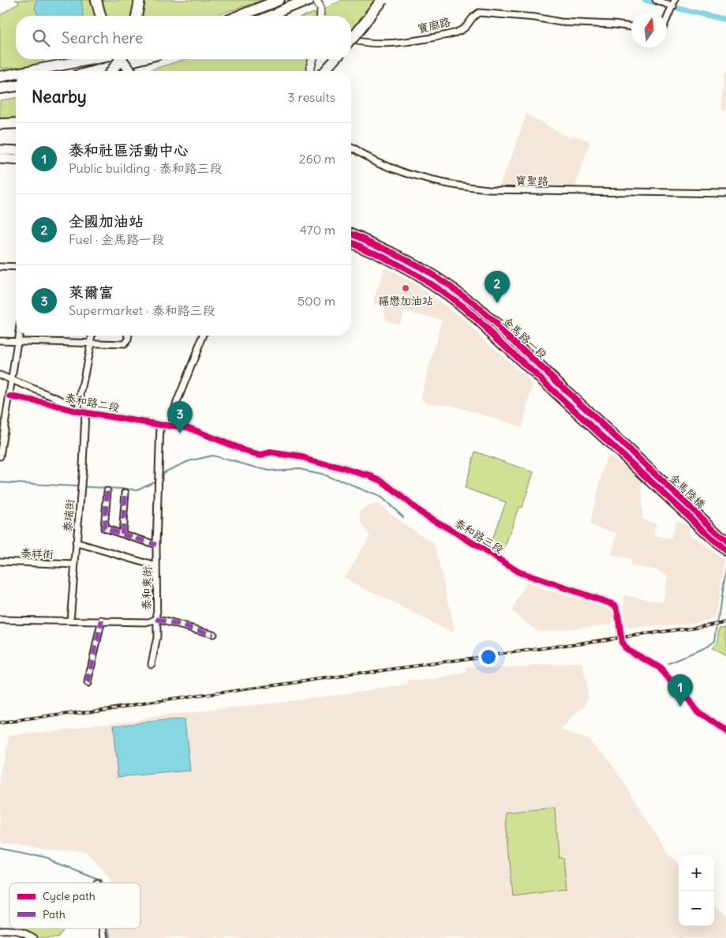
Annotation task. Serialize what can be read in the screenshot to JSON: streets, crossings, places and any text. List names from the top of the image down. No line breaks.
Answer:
{"streets":{"main road":["金馬路一段","金馬陸橋"],"street":["寶廍路","寶聖路","泰和路二段","泰瑞街","泰和路三段","泰祥街","泰和東街"]},"crossings":[["金馬路一段","金馬陸橋"],["泰和路二段","泰瑞街"],["泰和路二段","泰和路三段"],["泰和路二段","泰和東街"],["泰瑞街","泰祥街"],["泰瑞街","泰和東街"]],"places":["福懋加油站"],"legend":["Cycle path","Path"],"north":"top","page":{"search":"Search here","heading":["Nearby","3 results"],"list":[{"mark":"1","name":"泰和社區活動中心","note":"Public building · 泰和路三段","value":"260 m"},{"mark":"2","name":"全國加油站","note":"Fuel · 金馬路一段","value":"470 m"},{"mark":"3","name":"萊爾富","note":"Supermarket · 泰和路三段","value":"500 m"}],"pins":["2","3","1"],"map_buttons":["+","−"]}}
